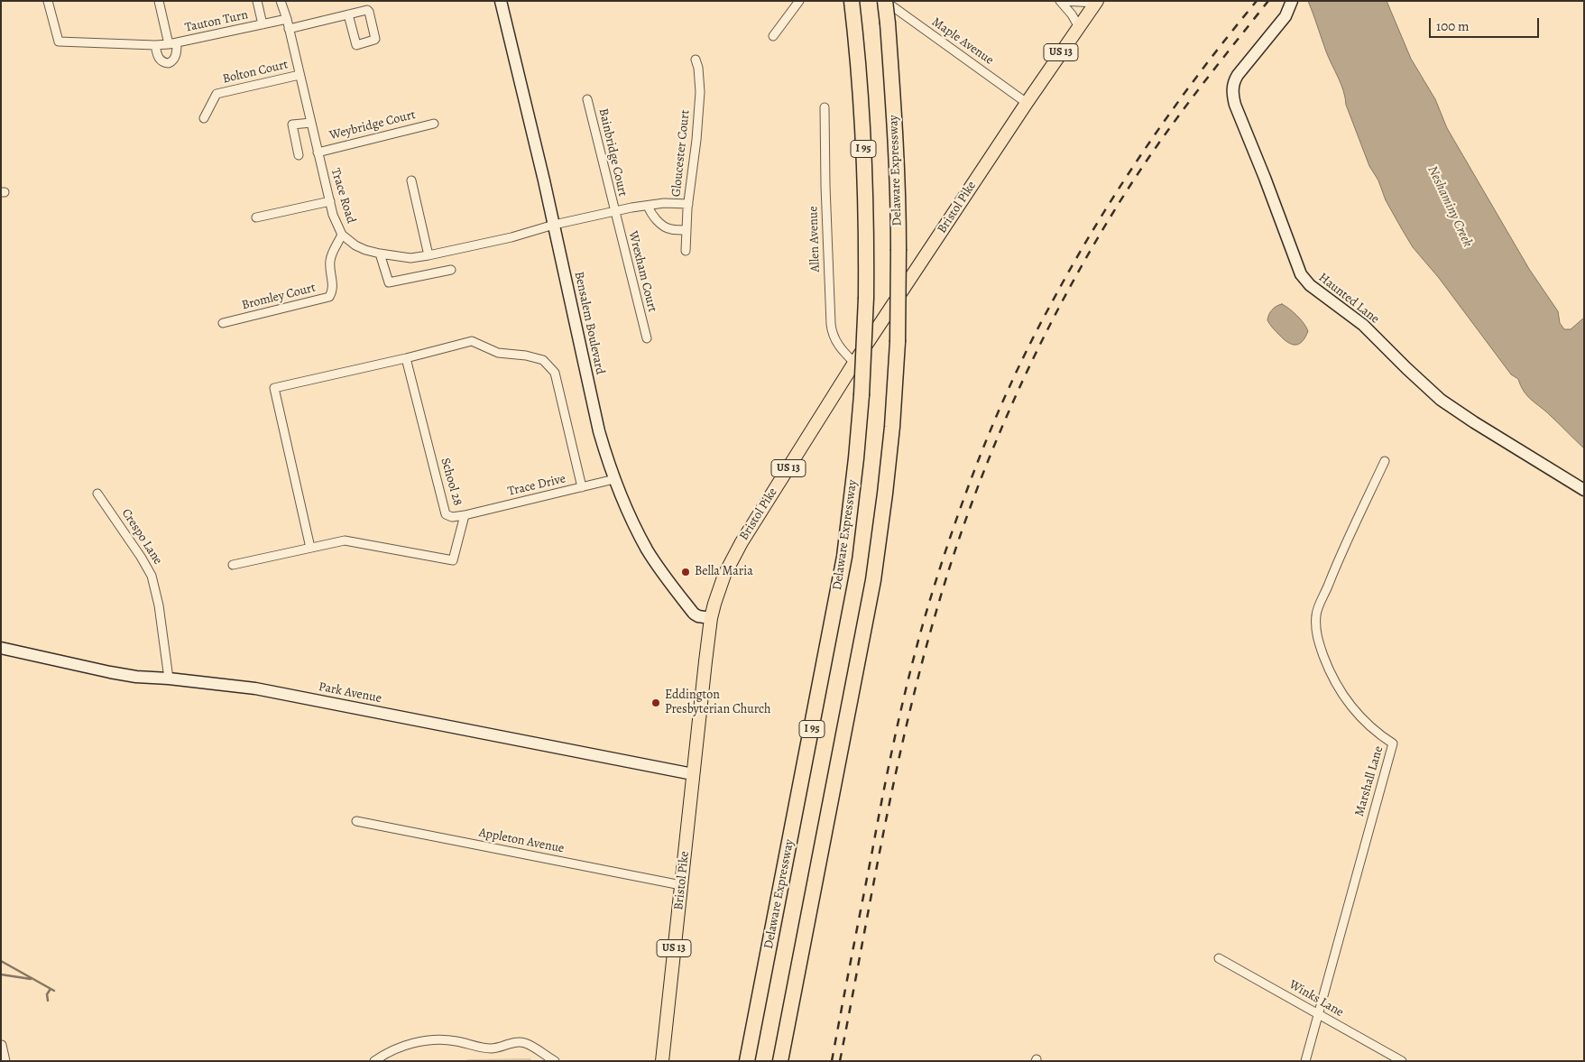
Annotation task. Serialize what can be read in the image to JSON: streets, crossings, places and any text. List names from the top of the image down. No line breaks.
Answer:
{"streets":{"highway":["I 95","Delaware Expressway"],"main road":["US 13","Bristol Pike"],"street":["Tauton Turn","Maple Avenue","Bolton Court","Weybridge Court","Bainbridge Court","Gloucester Court","Trace Road","Allen Avenue","Wrexham Court","Bromley Court","Haunted Lane","Bensalem Boulevard","School 28","Trace Drive","Crespo Lane","Park Avenue","Marshall Lane","Appleton Avenue","Winks Lane"]},"crossings":[["Tauton Turn","Trace Road"],["Maple Avenue","Delaware Expressway"],["Maple Avenue","Bristol Pike"],["Bolton Court","Trace Road"],["Weybridge Court","Trace Road"],["Bainbridge Court","Trace Road"],["Bainbridge Court","Wrexham Court"],["Gloucester Court","Trace Road"],["Trace Road","Wrexham Court"],["Trace Road","Bromley Court"],["Trace Road","Bensalem Boulevard"],["Bristol Pike","Allen Avenue"],["Bristol Pike","Bensalem Boulevard"],["Bristol Pike","Park Avenue"],["Bristol Pike","Appleton Avenue"],["Bensalem Boulevard","Trace Drive"],["School 28","Trace Drive"],["Crespo Lane","Park Avenue"],["Marshall Lane","Winks Lane"]],"water":["Neshaminy Creek"],"places":["Bella Maria","Eddington Presbyterian Church"],"scale_bar":"100 m"}
